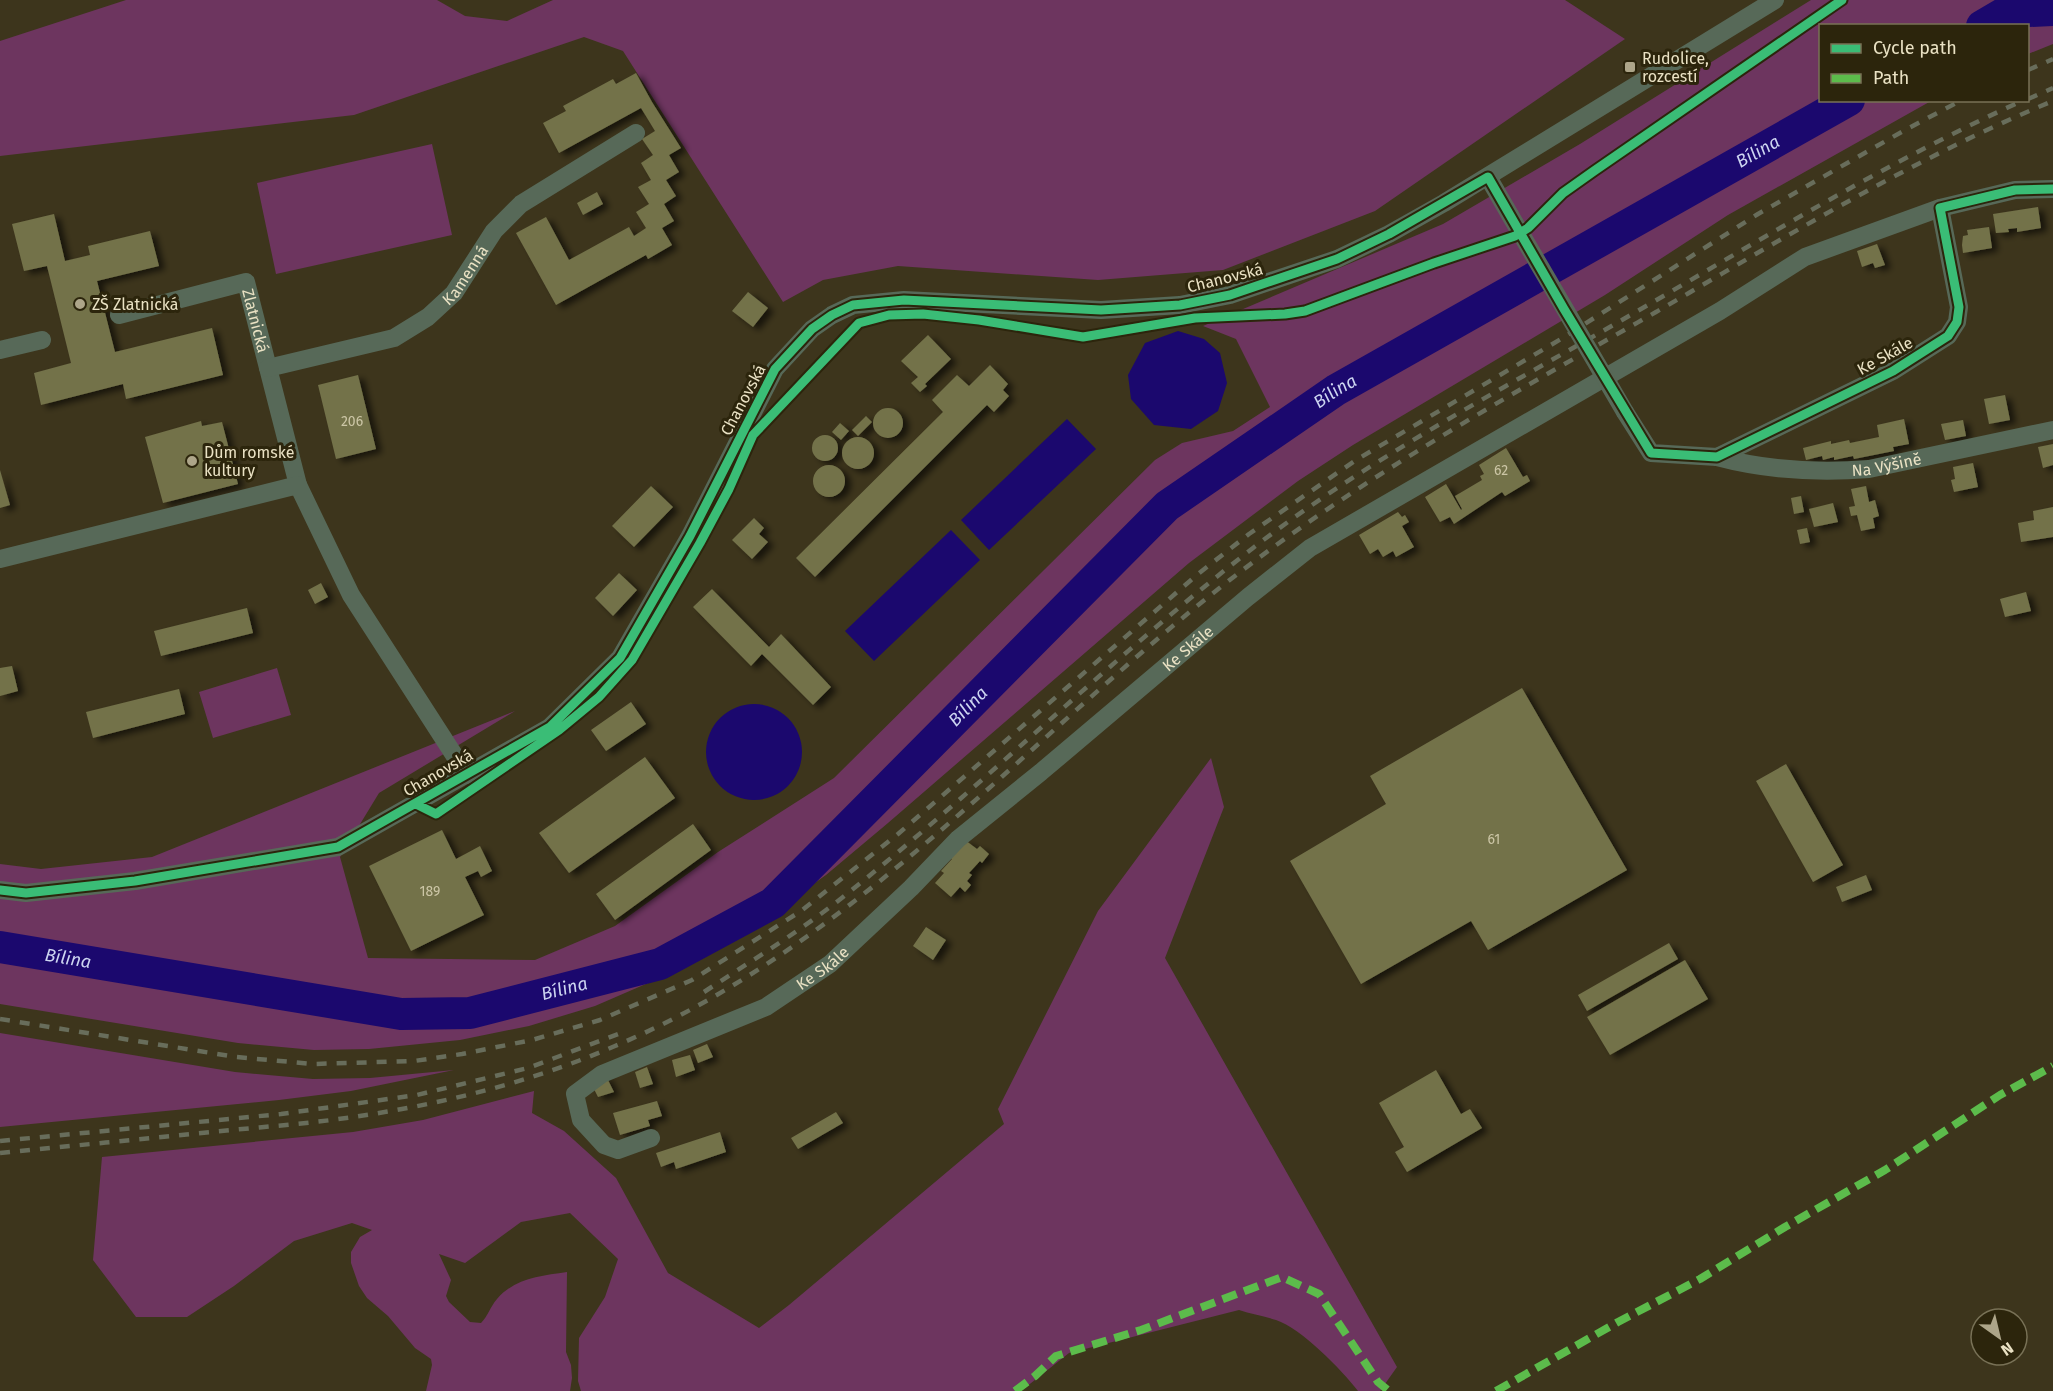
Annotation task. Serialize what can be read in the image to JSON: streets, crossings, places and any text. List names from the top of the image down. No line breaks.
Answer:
{"streets":{"street":["Kamenná","Chanovská","Zlatnická","Ke Skále","Na Výšině"]},"crossings":[["Kamenná","Zlatnická"],["Chanovská","Zlatnická"],["Chanovská","Ke Skále"],["Ke Skále","Na Výšině"]],"water":["Bílina"],"places":{"transit":["Rudolice, rozcestí"],"other":["ZŠ Zlatnická","Dům romské kultury"]},"house_numbers":["206","62","61","189"],"legend":["Cycle path","Path"],"north":"bottom right"}
